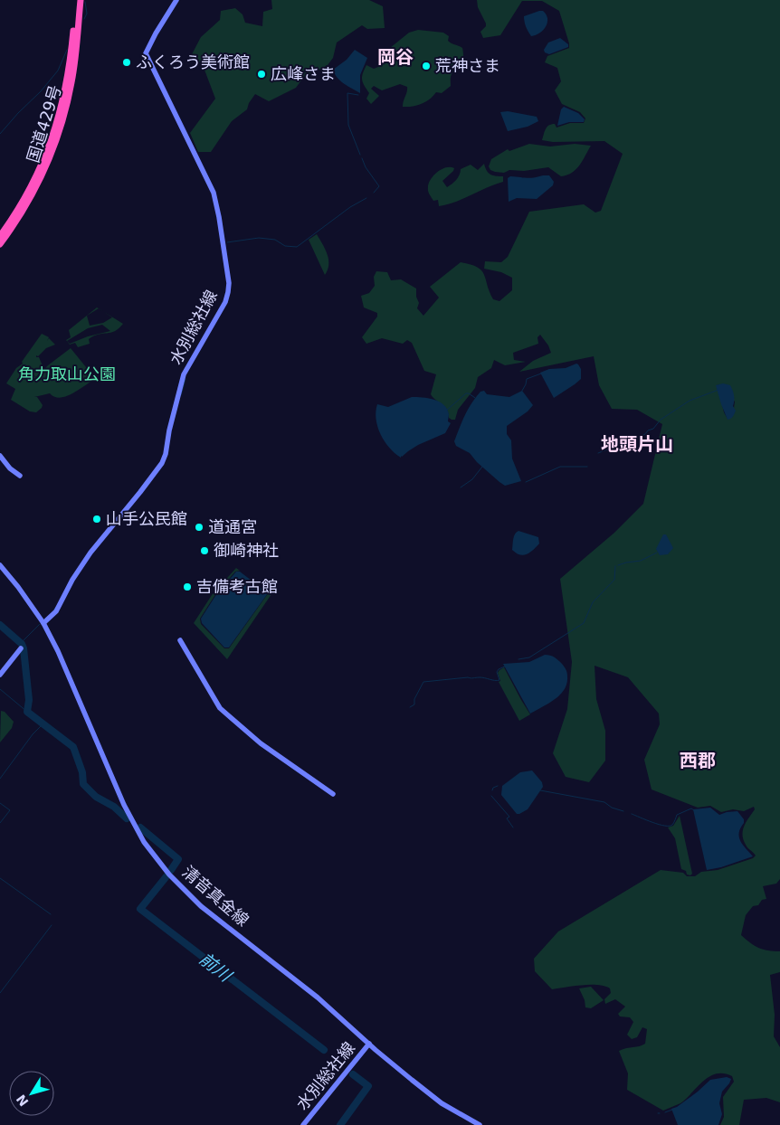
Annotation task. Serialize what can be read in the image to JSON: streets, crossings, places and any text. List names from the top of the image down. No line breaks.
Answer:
{"streets":{"highway":["国道429号"],"main road":["水別総社線","清音真金線"]},"crossings":[["水別総社線","清音真金線"]],"districts":["岡谷","地頭片山","西郡"],"water":["前川"],"parks":["角力取山公園"],"places":["ふくろう美術館","荒神さま","広峰さま","山手公民館","道通宮","御崎神社","吉備考古館"],"north":"bottom left"}
